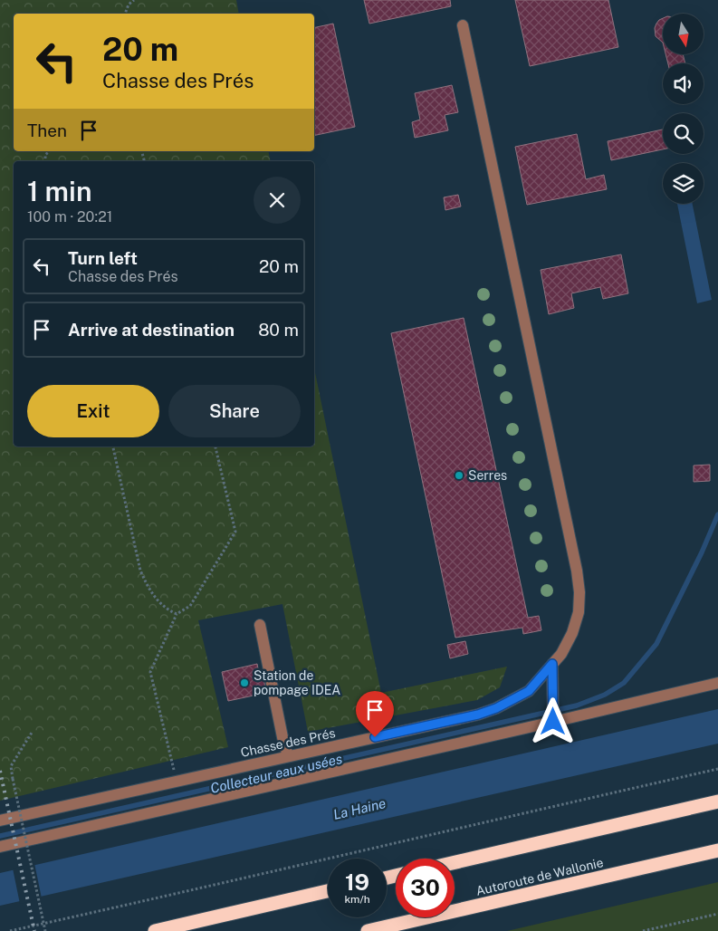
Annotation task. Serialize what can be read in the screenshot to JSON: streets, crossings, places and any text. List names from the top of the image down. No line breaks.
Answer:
{"streets":{"highway":["Autoroute de Wallonie"],"street":["Chasse des Prés"]},"water":["Collecteur eaux usées","La Haine"],"places":["Serres","Station de pompage IDEA"],"north":"bottom","page":{"turn":["20 m","Chasse des Prés"],"then":"Then","heading":["1 min","100 m · 20:21"],"list":[{"name":"Turn left","note":"Chasse des Prés","value":"20 m"},{"name":"Arrive at destination","value":"80 m"}],"buttons":["Exit","Share"],"speed":"19 km/h","limit":"30"}}
